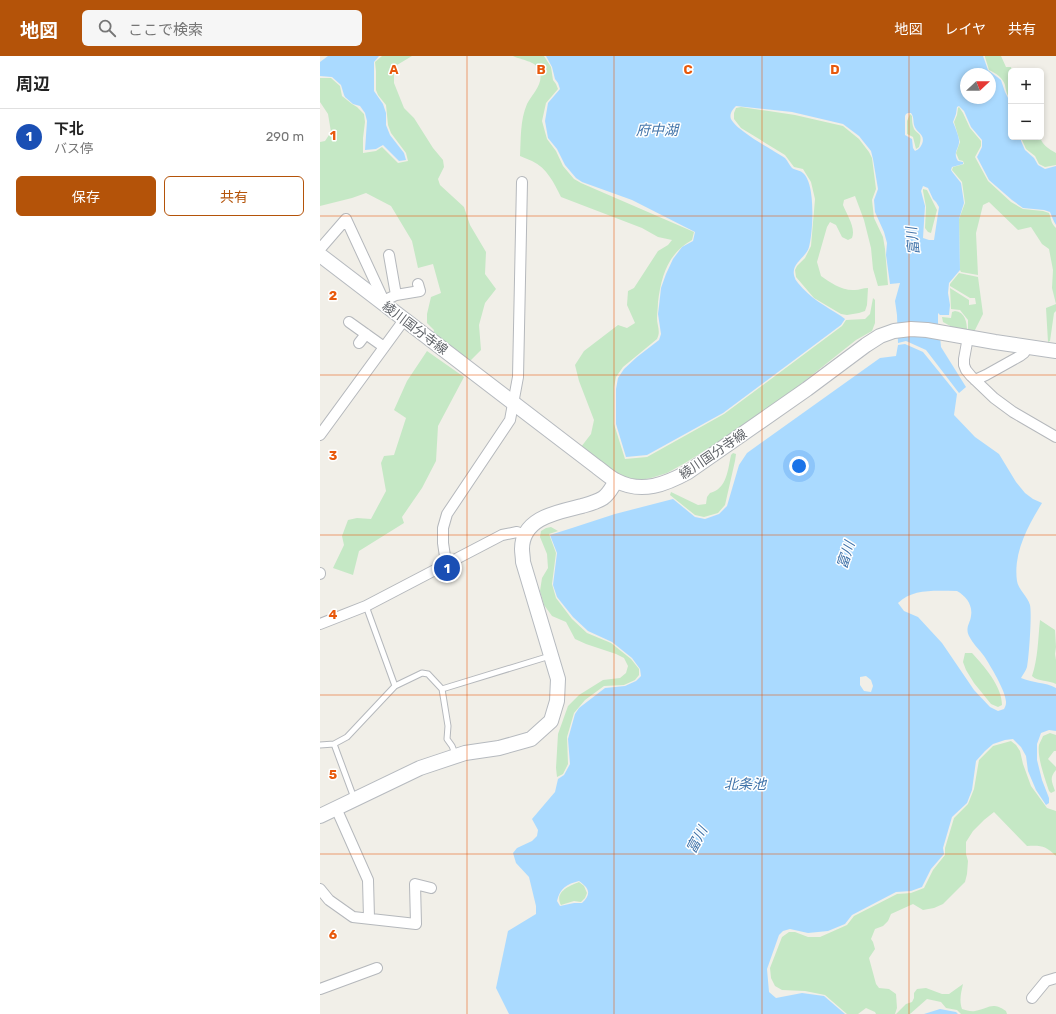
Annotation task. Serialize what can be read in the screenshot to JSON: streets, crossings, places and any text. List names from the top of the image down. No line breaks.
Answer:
{"streets":{"main road":["綾川国分寺線"]},"water":["府中湖","富川","北条池"],"north":"right","page":{"header":"地図","search":"ここで検索","nav":["地図","レイヤ","共有"],"heading":"周辺","map_buttons":["+","−"],"list":[{"mark":"1","name":"下北","note":"バス停","value":"290 m"}],"buttons":["保存","共有"],"pins":"1"},"grid":{"columns":["A","B","C","D"],"rows":["1","2","3","4","5","6"]}}
